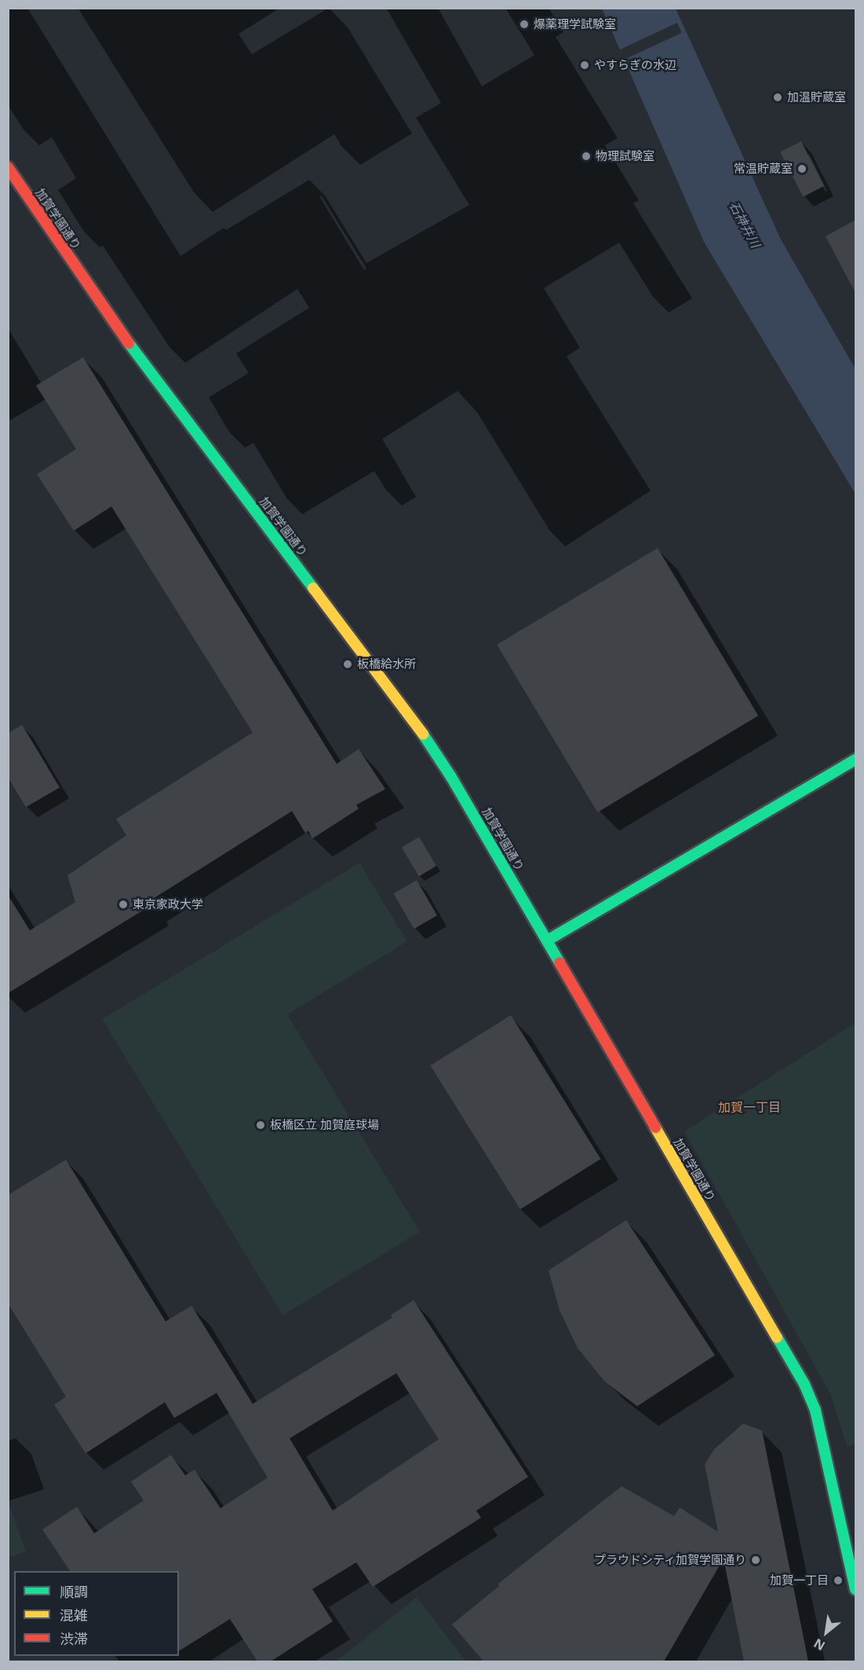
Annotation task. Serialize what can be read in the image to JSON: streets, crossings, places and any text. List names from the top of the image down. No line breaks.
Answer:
{"streets":{"street":["加賀学園通り"]},"districts":["加賀一丁目"],"water":["石神井川"],"places":["爆薬理学試験室","やすらぎの水辺","加温貯蔵室","物理試験室","常温貯蔵室","板橋給水所","東京家政大学","板橋区立 加賀庭球場","プラウドシティ加賀学園通り","加賀一丁目"],"legend":["順調","混雑","渋滞"],"north":"bottom left"}
